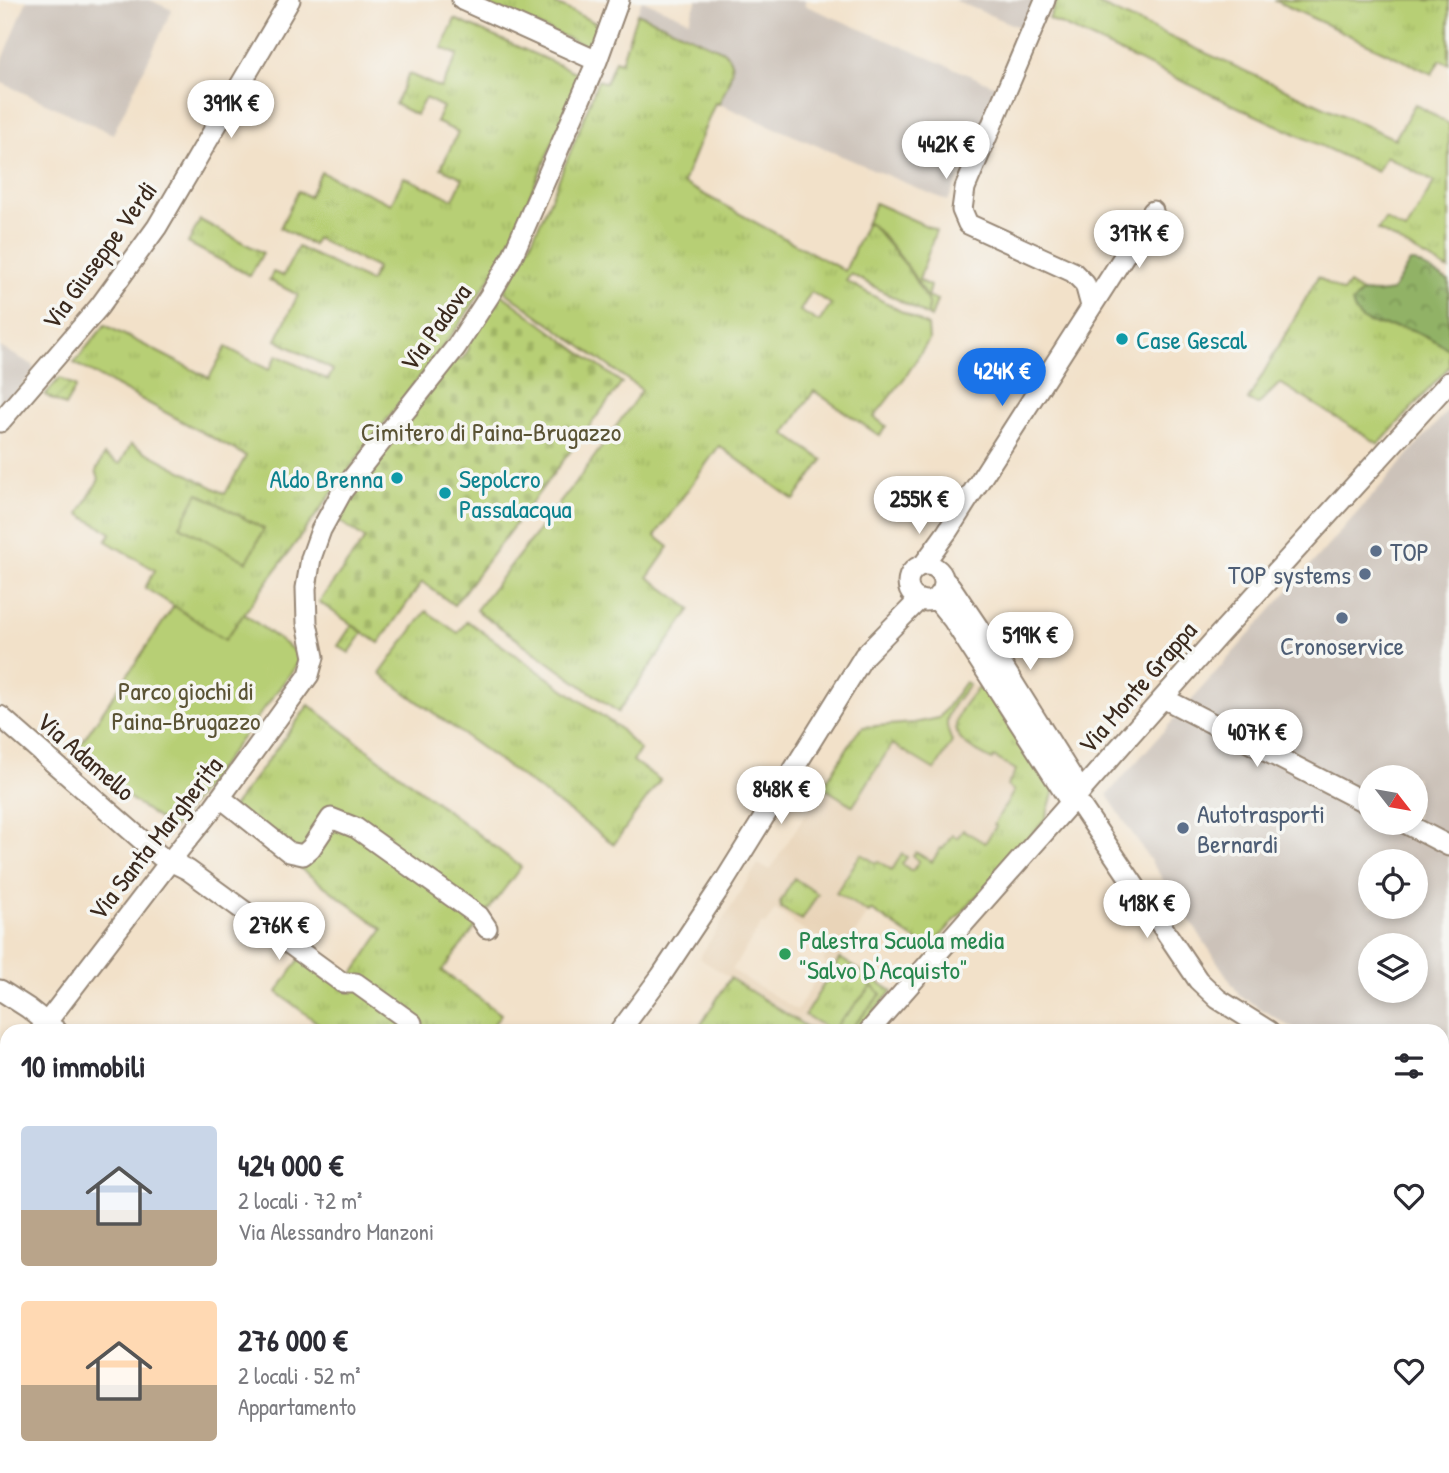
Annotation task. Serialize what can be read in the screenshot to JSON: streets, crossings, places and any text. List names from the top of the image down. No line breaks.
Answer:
{"streets":{"street":["Via Giuseppe Verdi","Via Padova","Via Monte Grappa","Via Adamello","Via Santa Margherita"]},"crossings":[["Via Padova","Via Santa Margherita"],["Via Adamello","Via Santa Margherita"]],"parks":["Cimitero di Paina-Brugazzo","Parco giochi di Paina-Brugazzo"],"places":["Case Gescal","Aldo Brenna","Sepolcro Passalacqua","TOP","TOP systems","Cronoservice","Autotrasporti Bernardi","Palestra Scuola media \"Salvo D'Acquisto\""],"north":"bottom right","page":{"price":["391K €","442K €","317K €","424K €","255K €","519K €","407K €","848K €","418K €","276K €"],"heading":"10 immobili","list":[{"name":"424 000 €","note":"2 locali · 72 m² · Via Alessandro Manzoni"},{"name":"276 000 €","note":"2 locali · 52 m² · Appartamento"}]}}
